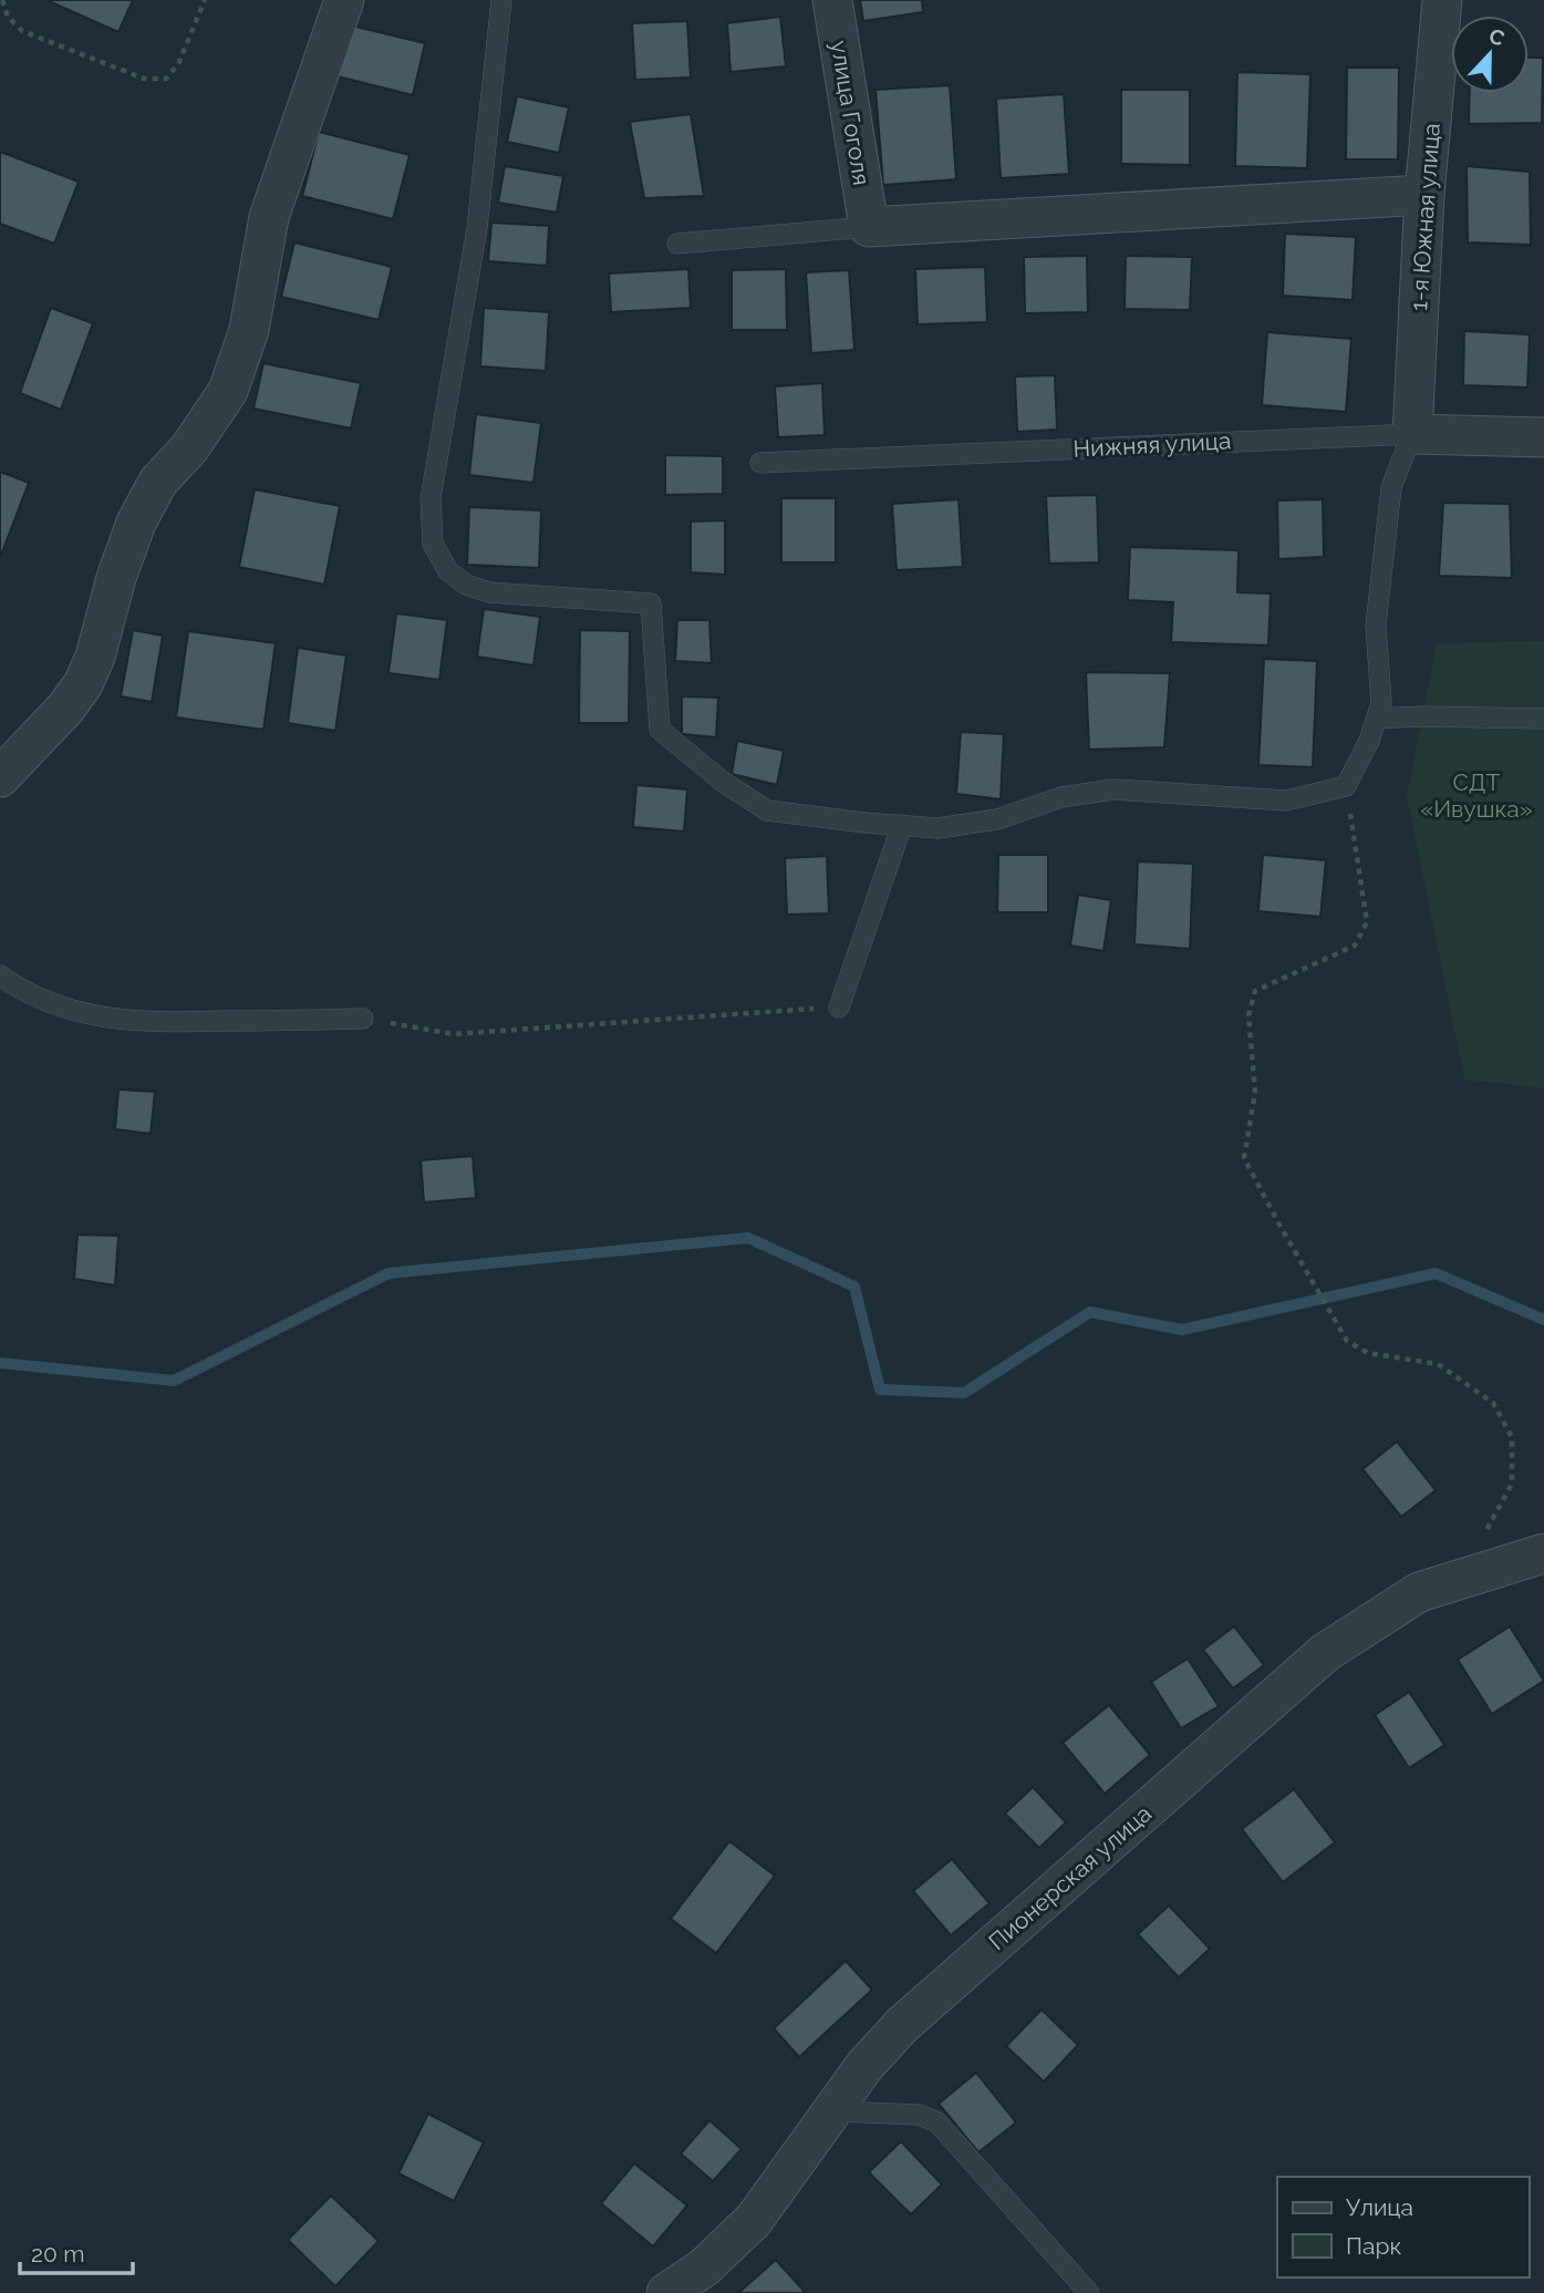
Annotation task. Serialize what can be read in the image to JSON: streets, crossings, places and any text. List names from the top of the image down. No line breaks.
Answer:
{"streets":{"street":["улица Гоголя","1-я Южная улица","Нижняя улица","Пионерская улица"]},"crossings":[["1-я Южная улица","Нижняя улица"]],"parks":["СДТ «Ивушка»"],"legend":["Улица","Парк"],"scale_bar":"20 m","north":"top"}
